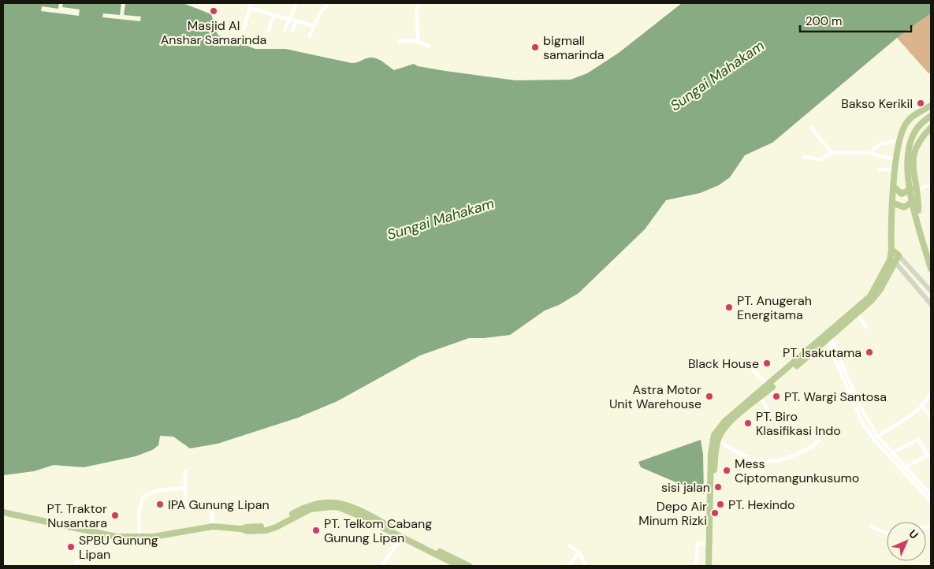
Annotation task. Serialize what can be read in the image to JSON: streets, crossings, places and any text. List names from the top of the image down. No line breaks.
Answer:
{"water":["Sungai Mahakam"],"places":["Masjid Al Anshar Samarinda","bigmall samarinda","Bakso Kerikil","PT. Anugerah Energitama","PT. Isakutama","Black House","Astra Motor Unit Warehouse","PT. Wargi Santosa","PT. Biro Klasifikasi Indo","Mess Ciptomangunkusumo","sisi jalan","IPA Gunung Lipan","PT. Hexindo","Depo Air Minum Rizki","PT. Traktor Nusantara","PT. Telkom Cabang Gunung Lipan","SPBU Gunung Lipan"],"scale_bar":"200 m","north":"top right"}
